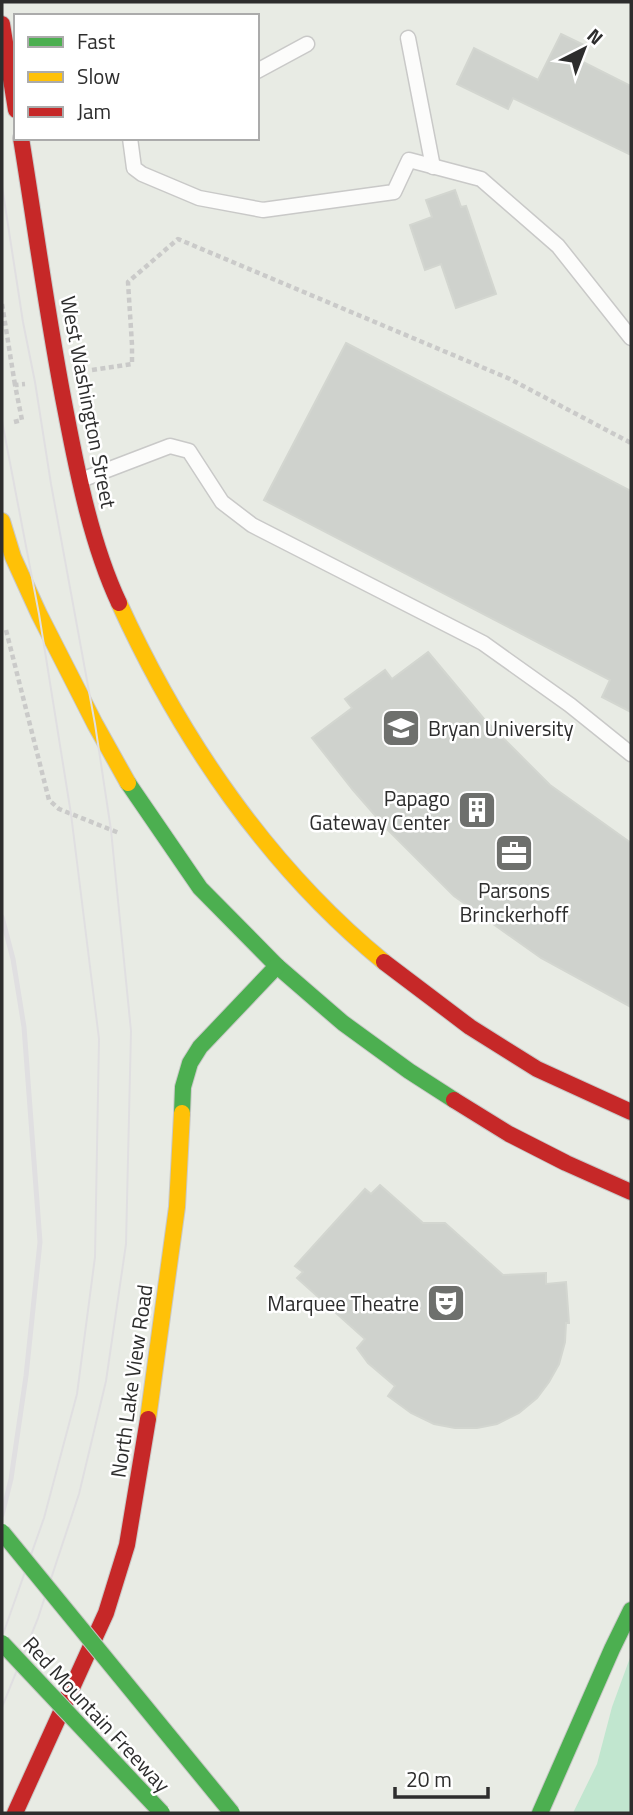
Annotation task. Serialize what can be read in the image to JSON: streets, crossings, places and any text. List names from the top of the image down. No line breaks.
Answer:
{"streets":{"main road":["West Washington Street","North Lake View Road","Red Mountain Freeway"]},"places":{"school or university":["Bryan University"],"building":["Papago Gateway Center"],"office":["Parsons Brinckerhoff"],"theatre":["Marquee Theatre"]},"legend":["Fast","Slow","Jam"],"scale_bar":"20 m","north":"top right"}
